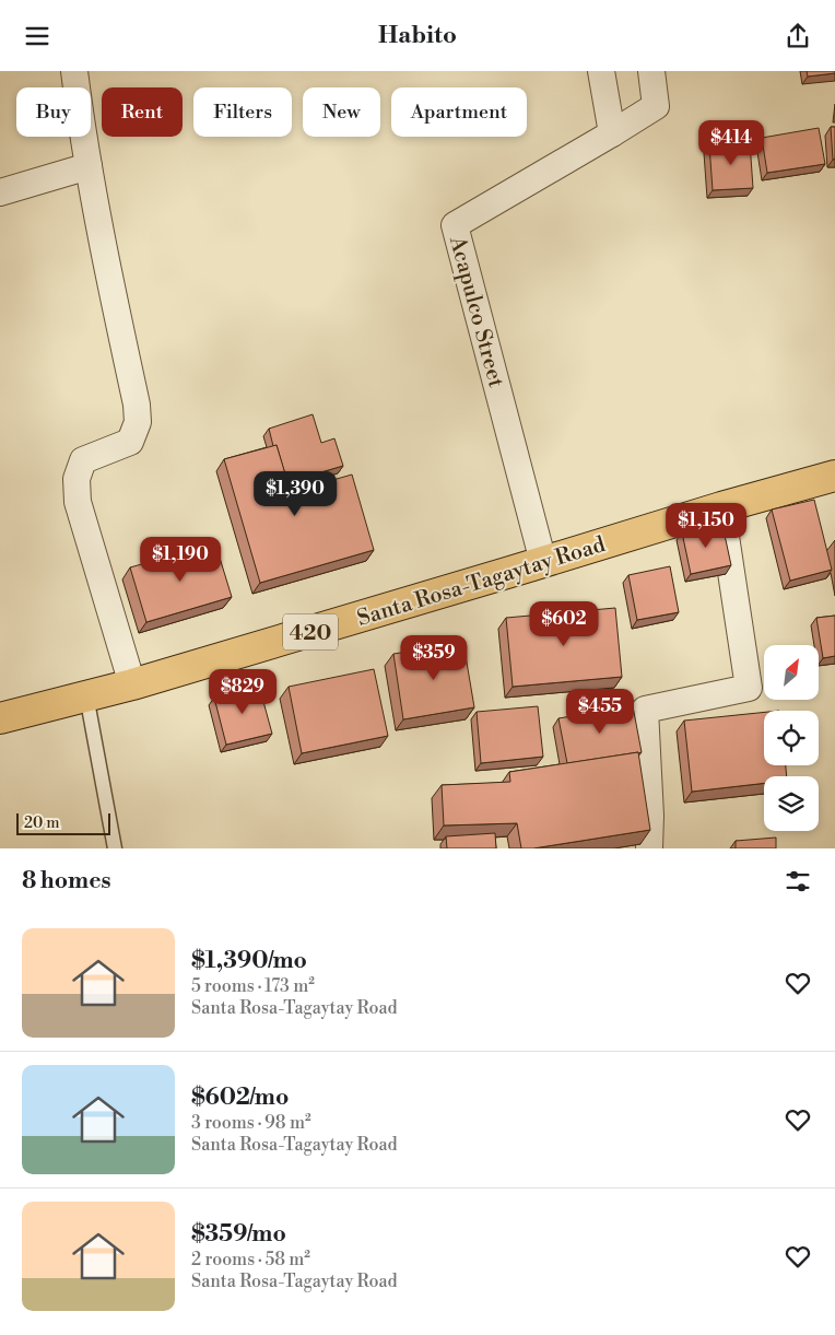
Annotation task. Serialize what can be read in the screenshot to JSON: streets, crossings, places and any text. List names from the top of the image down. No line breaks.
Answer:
{"streets":{"main road":["Santa Rosa-Tagaytay Road","420"],"street":["Acapulco Street"]},"crossings":[["Acapulco Street","Santa Rosa-Tagaytay Road"]],"scale_bar":"20 m","north":"top right","page":{"header":"Habito","chip":["Buy","Rent","Filters","New","Apartment"],"price":["$414","$1,390","$1,150","$1,190","$602","$359","$829","$455"],"scale":"20 m","heading":"8 homes","list":[{"name":"$1,390/mo","note":"5 rooms · 173 m² · Santa Rosa-Tagaytay Road"},{"name":"$602/mo","note":"3 rooms · 98 m² · Santa Rosa-Tagaytay Road"},{"name":"$359/mo","note":"2 rooms · 58 m² · Santa Rosa-Tagaytay Road"}]}}
